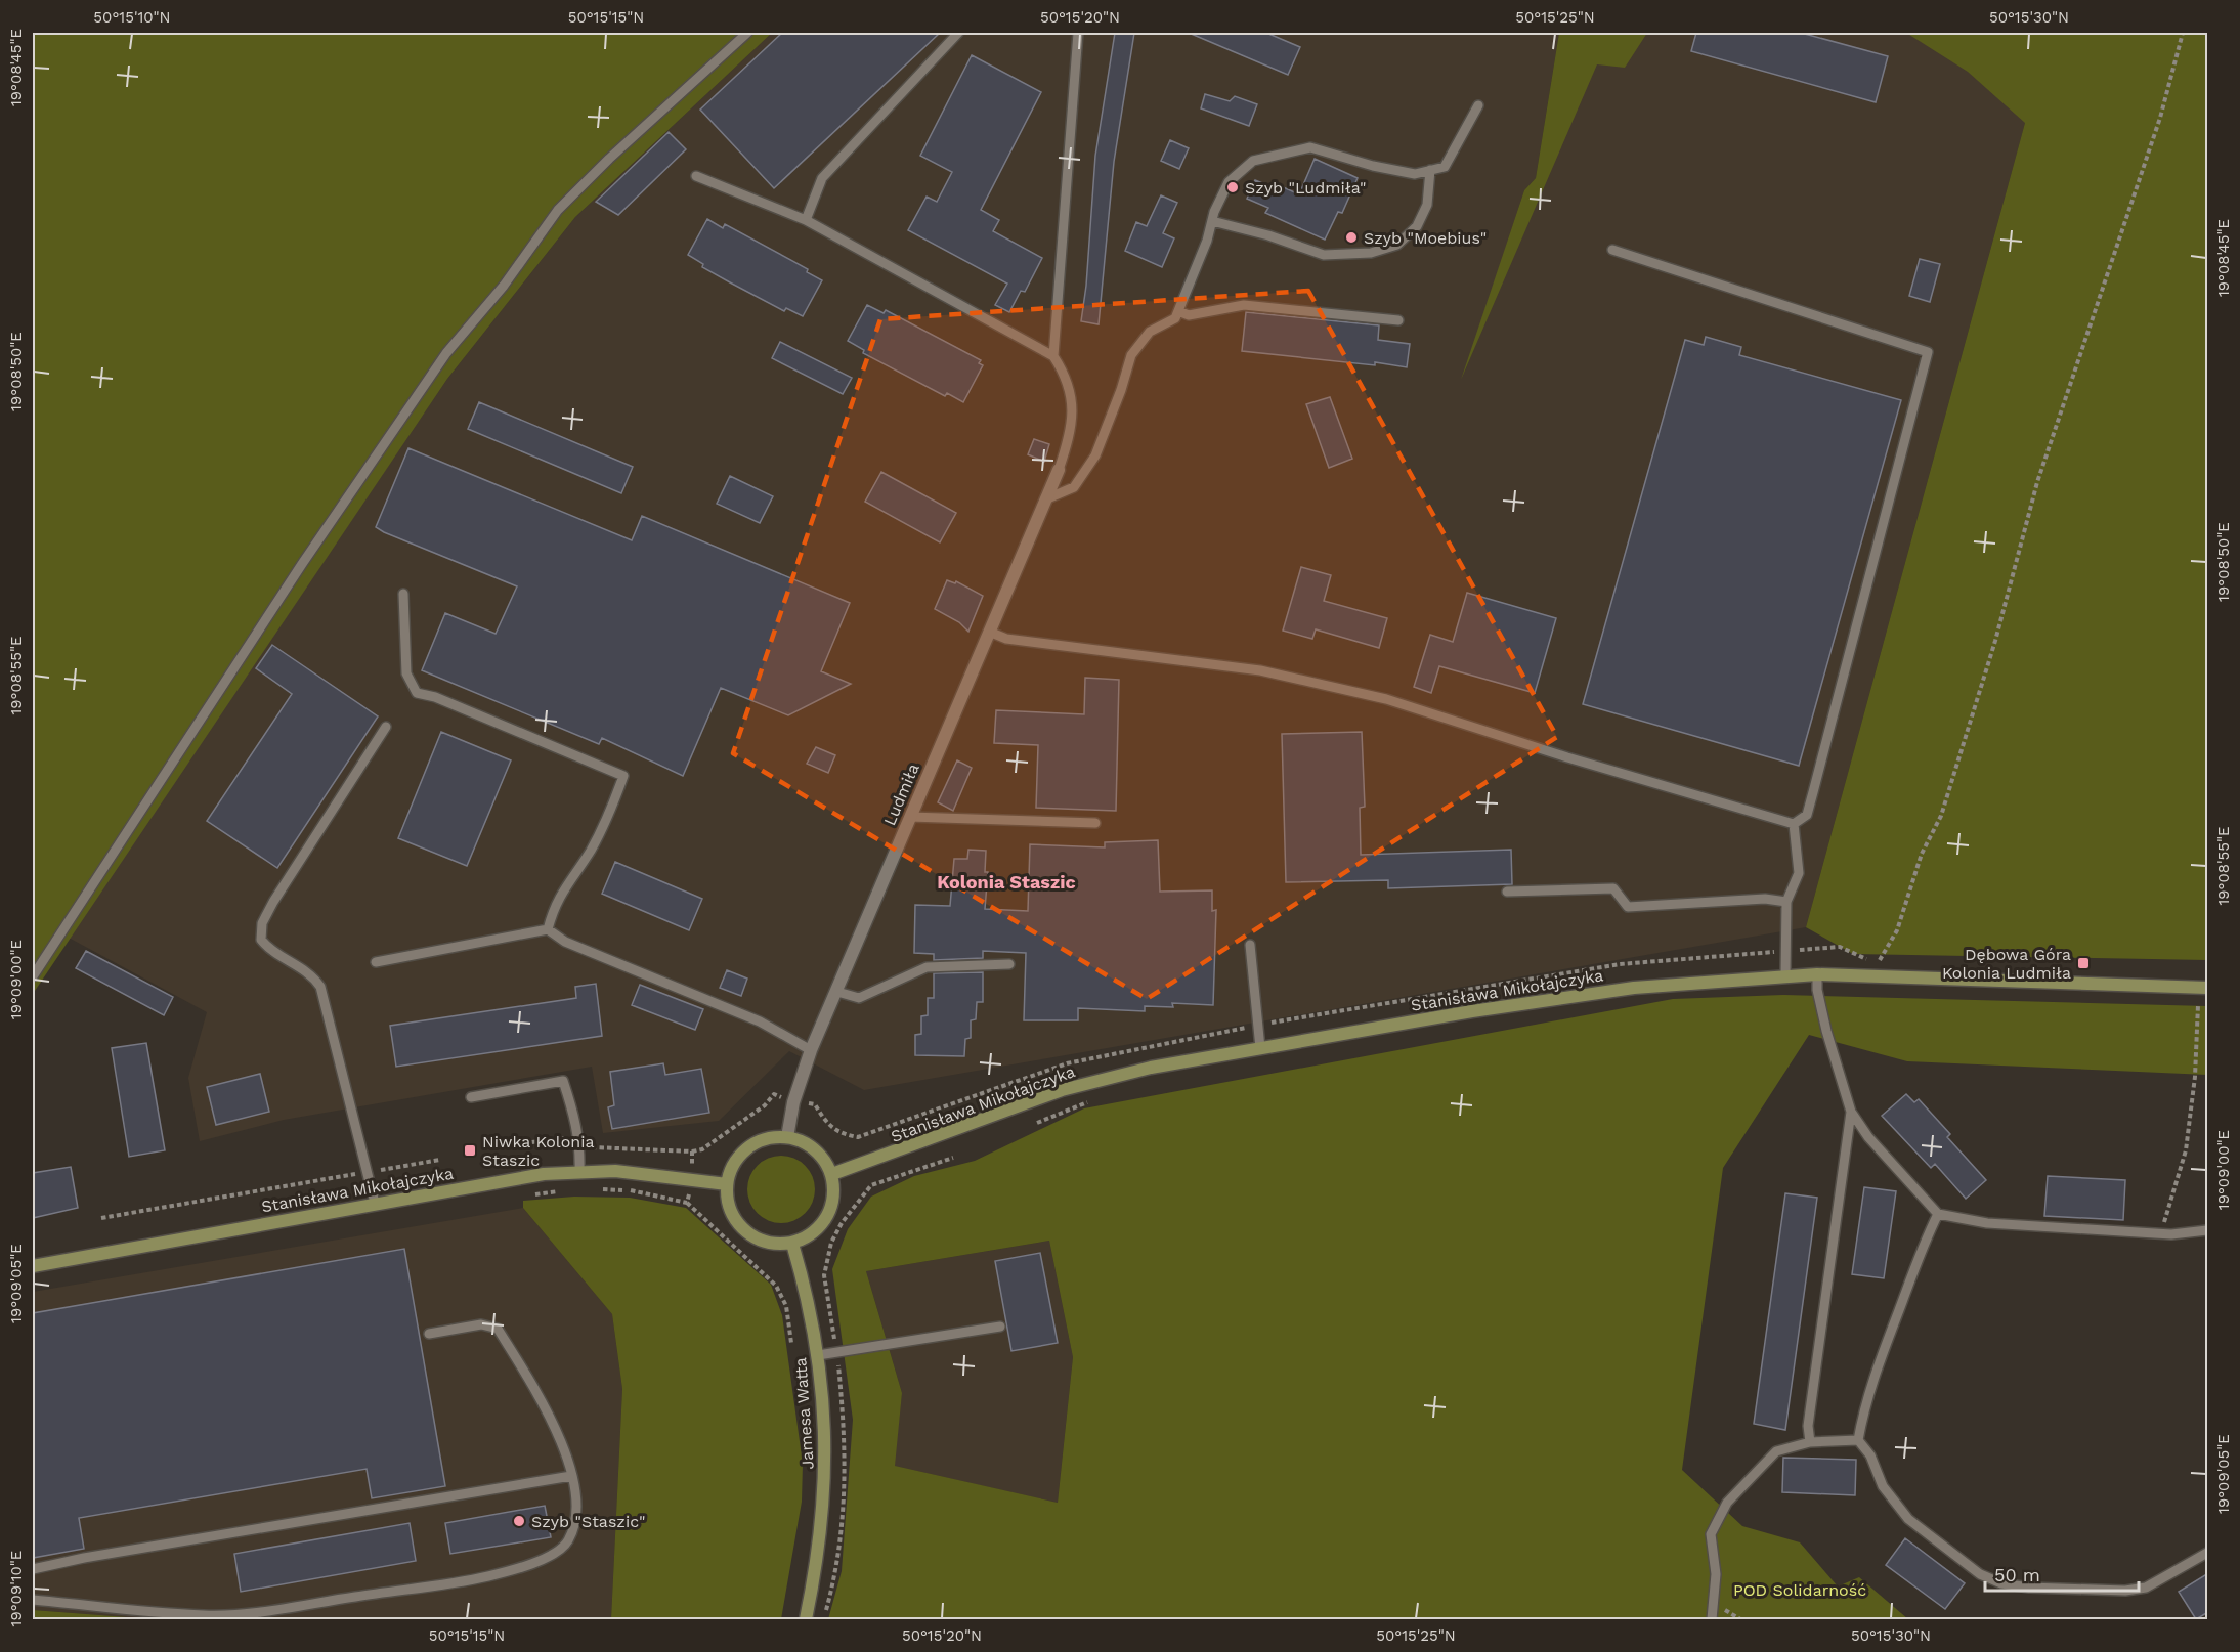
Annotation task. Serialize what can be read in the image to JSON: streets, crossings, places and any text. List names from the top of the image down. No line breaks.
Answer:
{"streets":{"street":["Ludmiła","Stanisława Mikołajczyka","Jamesa Watta"]},"crossings":[["Ludmiła","Stanisława Mikołajczyka"],["Ludmiła","Jamesa Watta"],["Stanisława Mikołajczyka","Jamesa Watta"]],"districts":["Kolonia Staszic"],"parks":["POD Solidarność"],"places":{"other":["Szyb \"Ludmiła\"","Szyb \"Moebius\"","Szyb \"Staszic\""],"transit":["Dębowa Góra Kolonia Ludmiła","Niwka Kolonia Staszic"]},"scale_bar":"50 m","coordinates":["50°15'10\"N","50°15'15\"N","50°15'20\"N","50°15'25\"N","50°15'30\"N","19°08'45\"E","19°08'50\"E","19°08'55\"E","19°09'00\"E","19°09'05\"E","19°09'10\"E"]}
